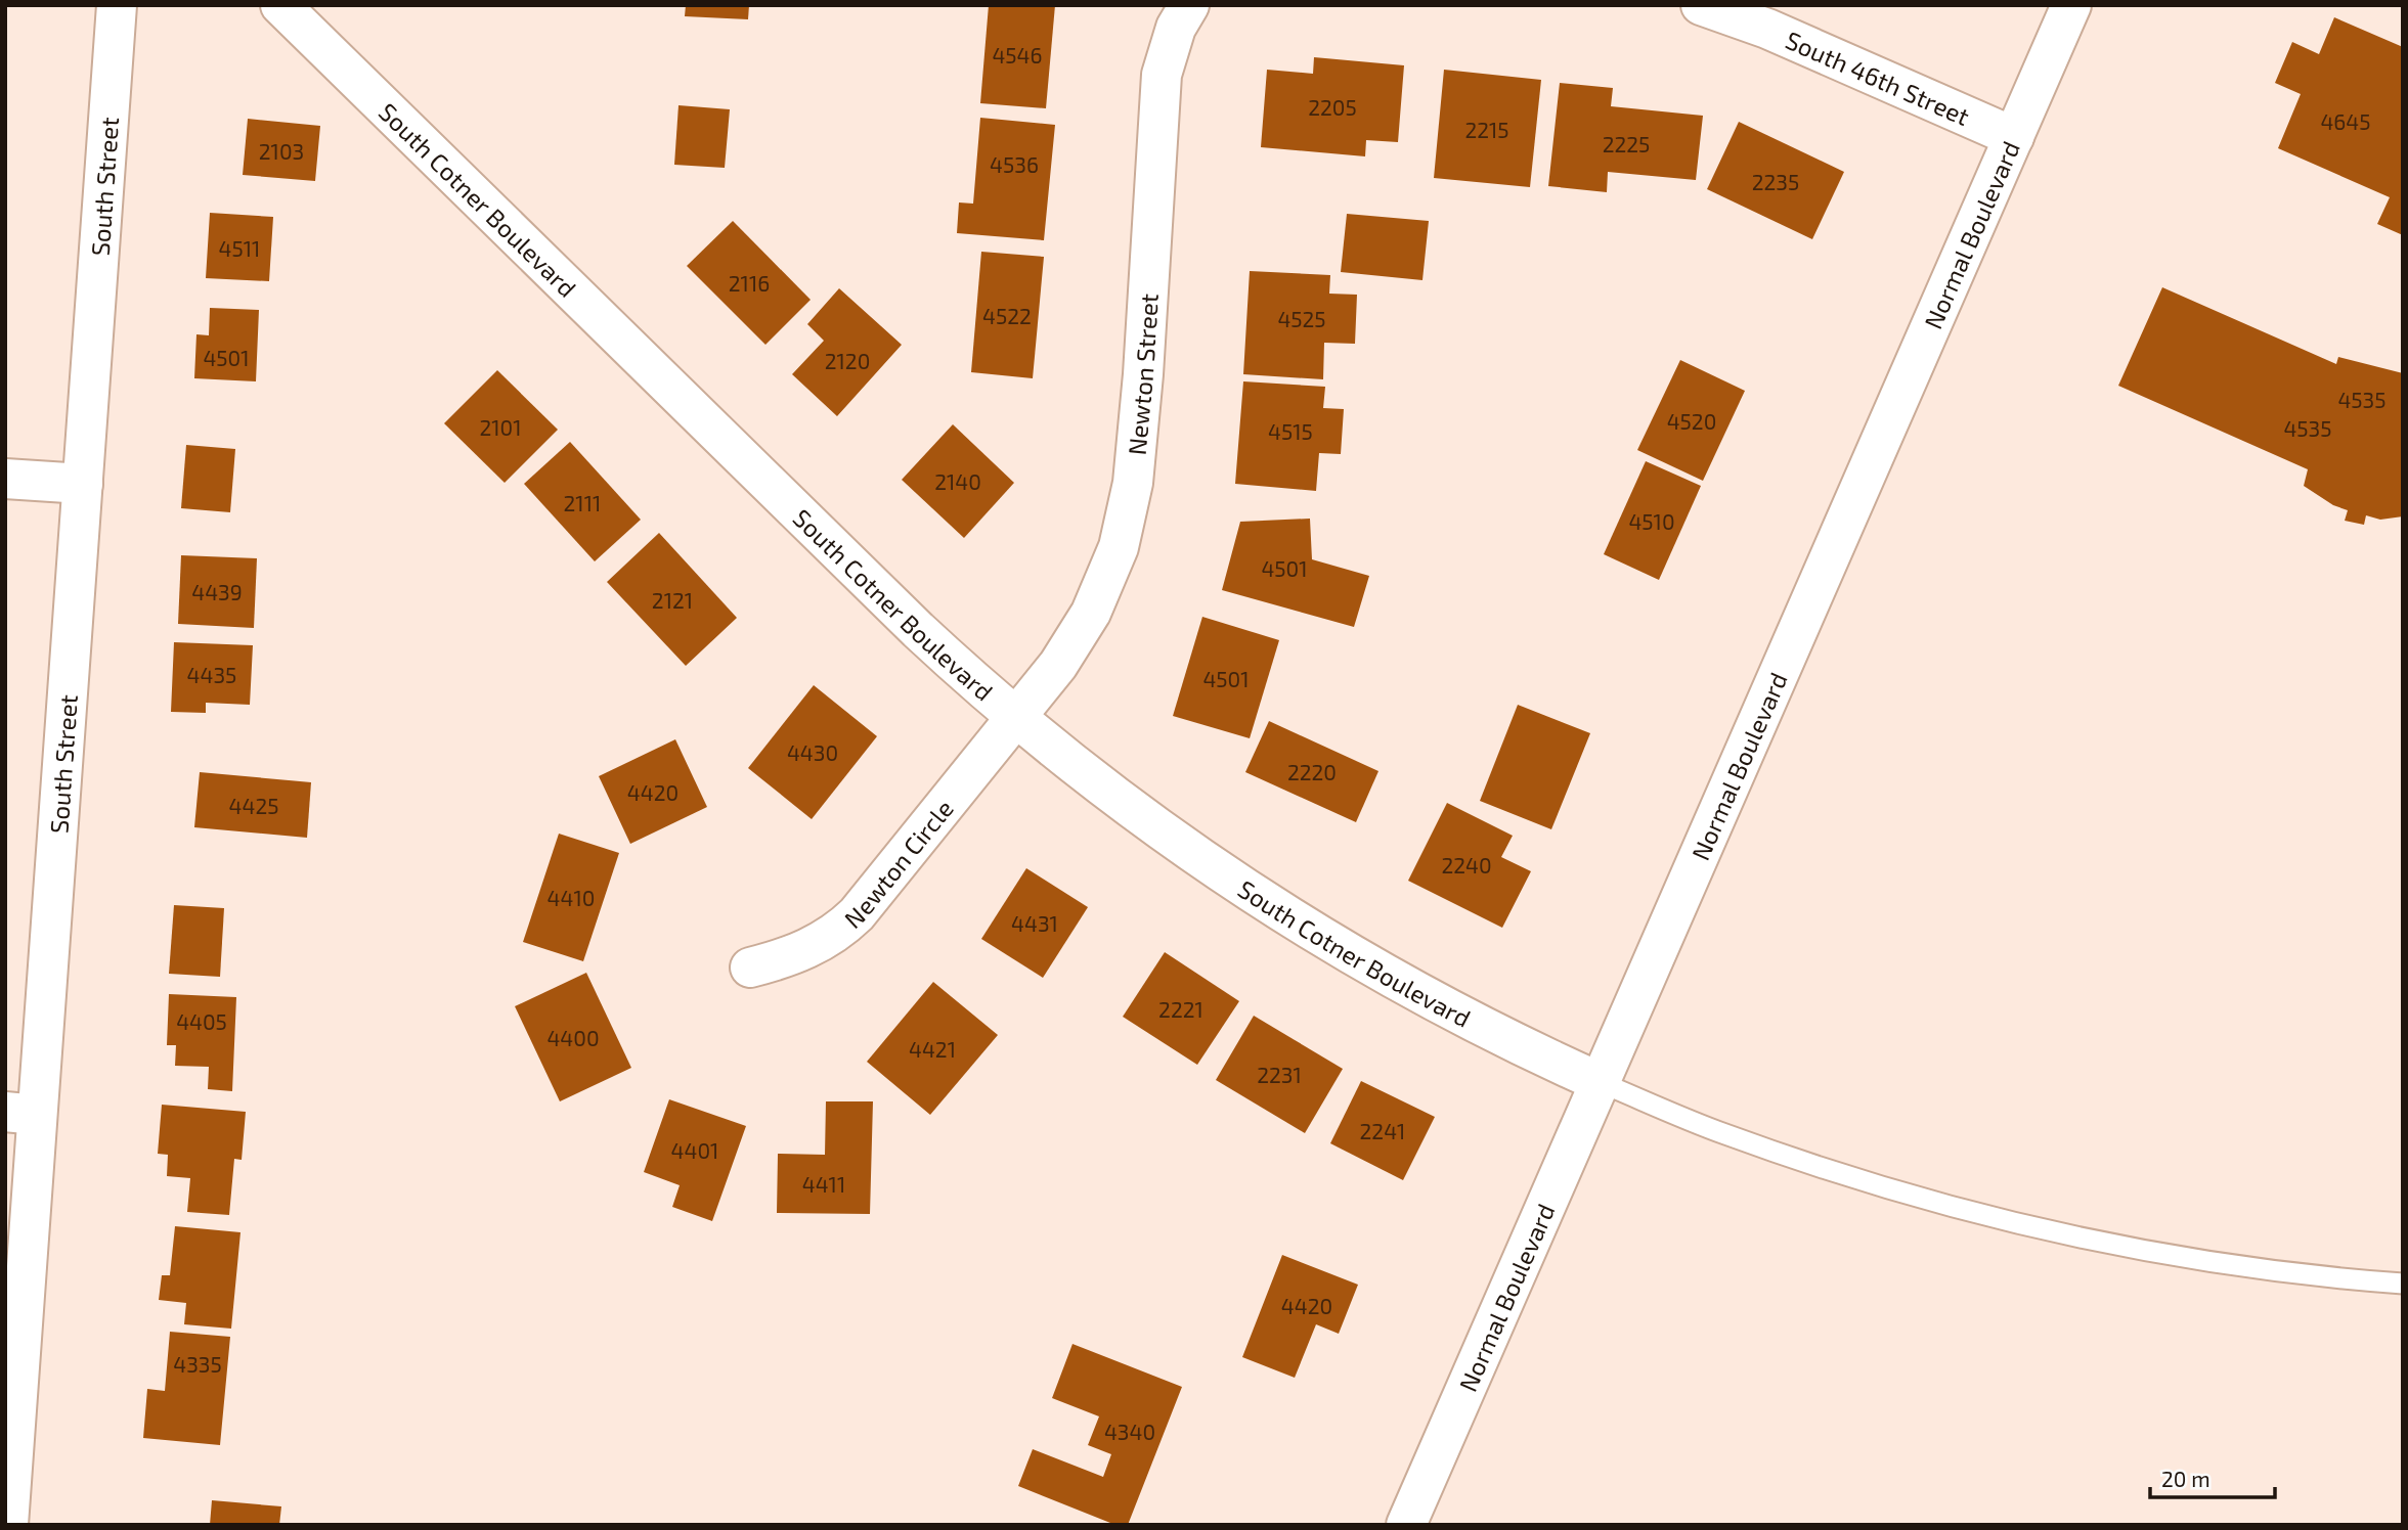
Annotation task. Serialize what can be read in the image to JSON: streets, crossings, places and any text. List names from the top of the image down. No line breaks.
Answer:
{"streets":{"street":["South 46th Street","South Street","South Cotner Boulevard","Normal Boulevard","Newton Street","Newton Circle"]},"crossings":[["South 46th Street","Normal Boulevard"],["South Cotner Boulevard","Normal Boulevard"],["South Cotner Boulevard","Newton Street"],["South Cotner Boulevard","Newton Circle"],["Newton Street","Newton Circle"]],"house_numbers":["4546","2205","4645","2215","2225","2103","4536","2235","4511","2116","4522","4525","4501","2120","4535","4520","2101","4535","4515","2140","2111","4510","4501","4439","2121","4435","4501","4430","2220","4420","4425","2240","4410","4431","2221","4405","4400","4421","2231","2241","4401","4411","4420","4335","4340"],"scale_bar":"20 m"}
